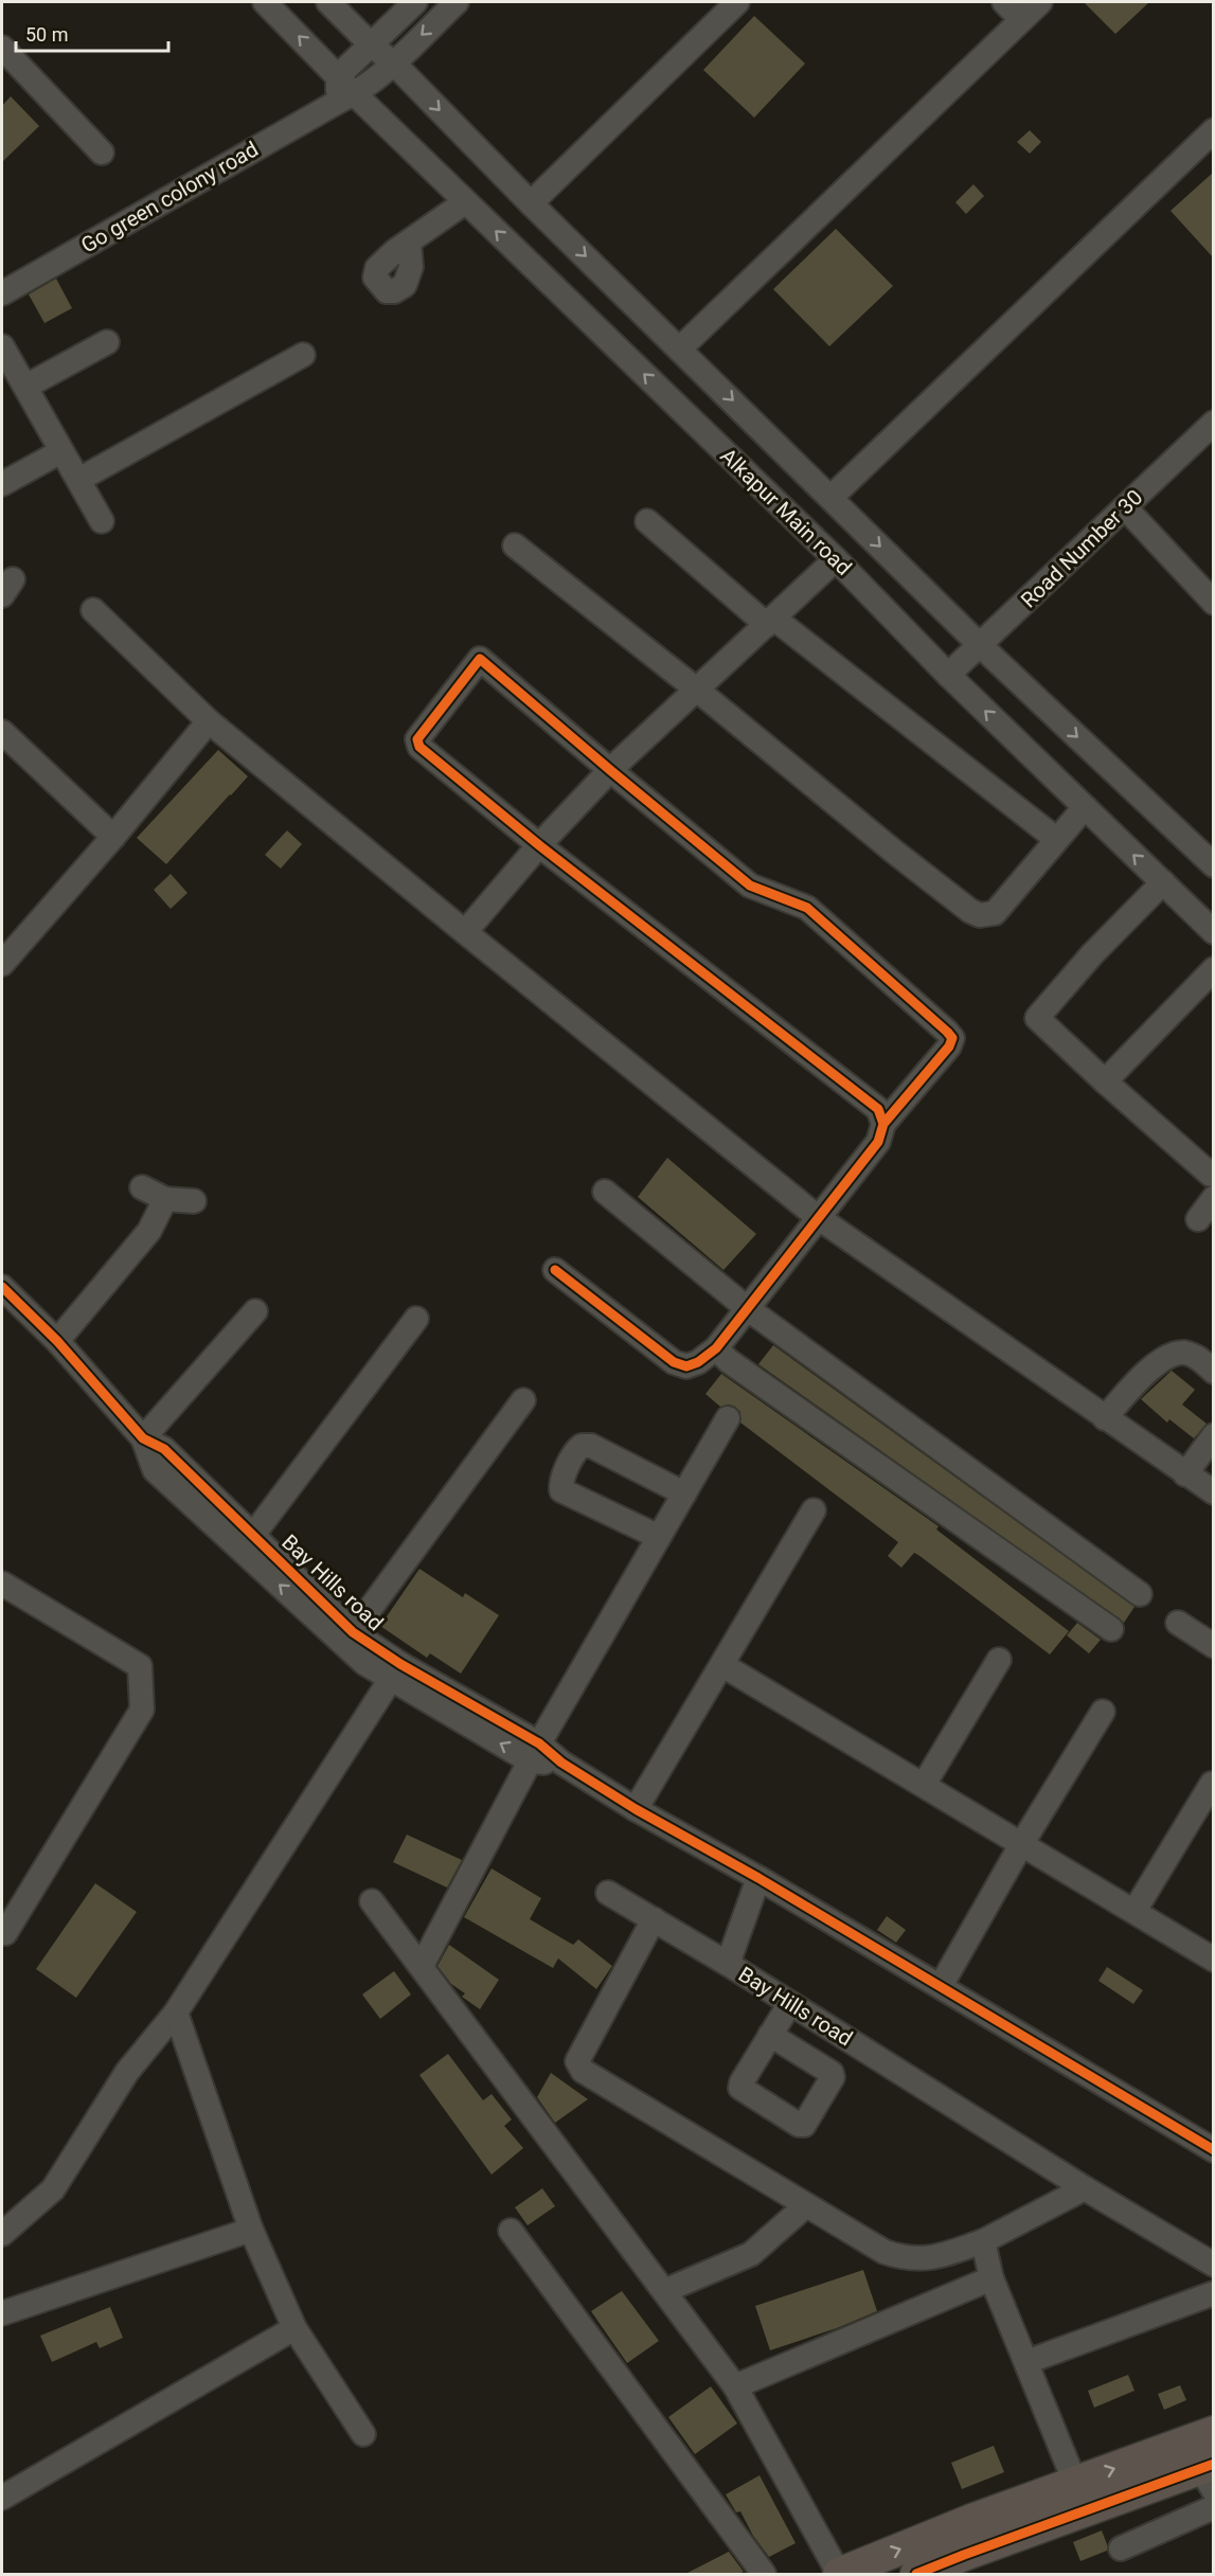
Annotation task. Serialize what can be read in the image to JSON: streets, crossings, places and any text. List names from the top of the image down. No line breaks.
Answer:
{"streets":{"street":["Go green colony road","Alkapur Main road","Road Number 30","Bay Hills road"]},"crossings":[["Go green colony road","Alkapur Main road"],["Alkapur Main road","Road Number 30"]],"scale_bar":"50 m"}
